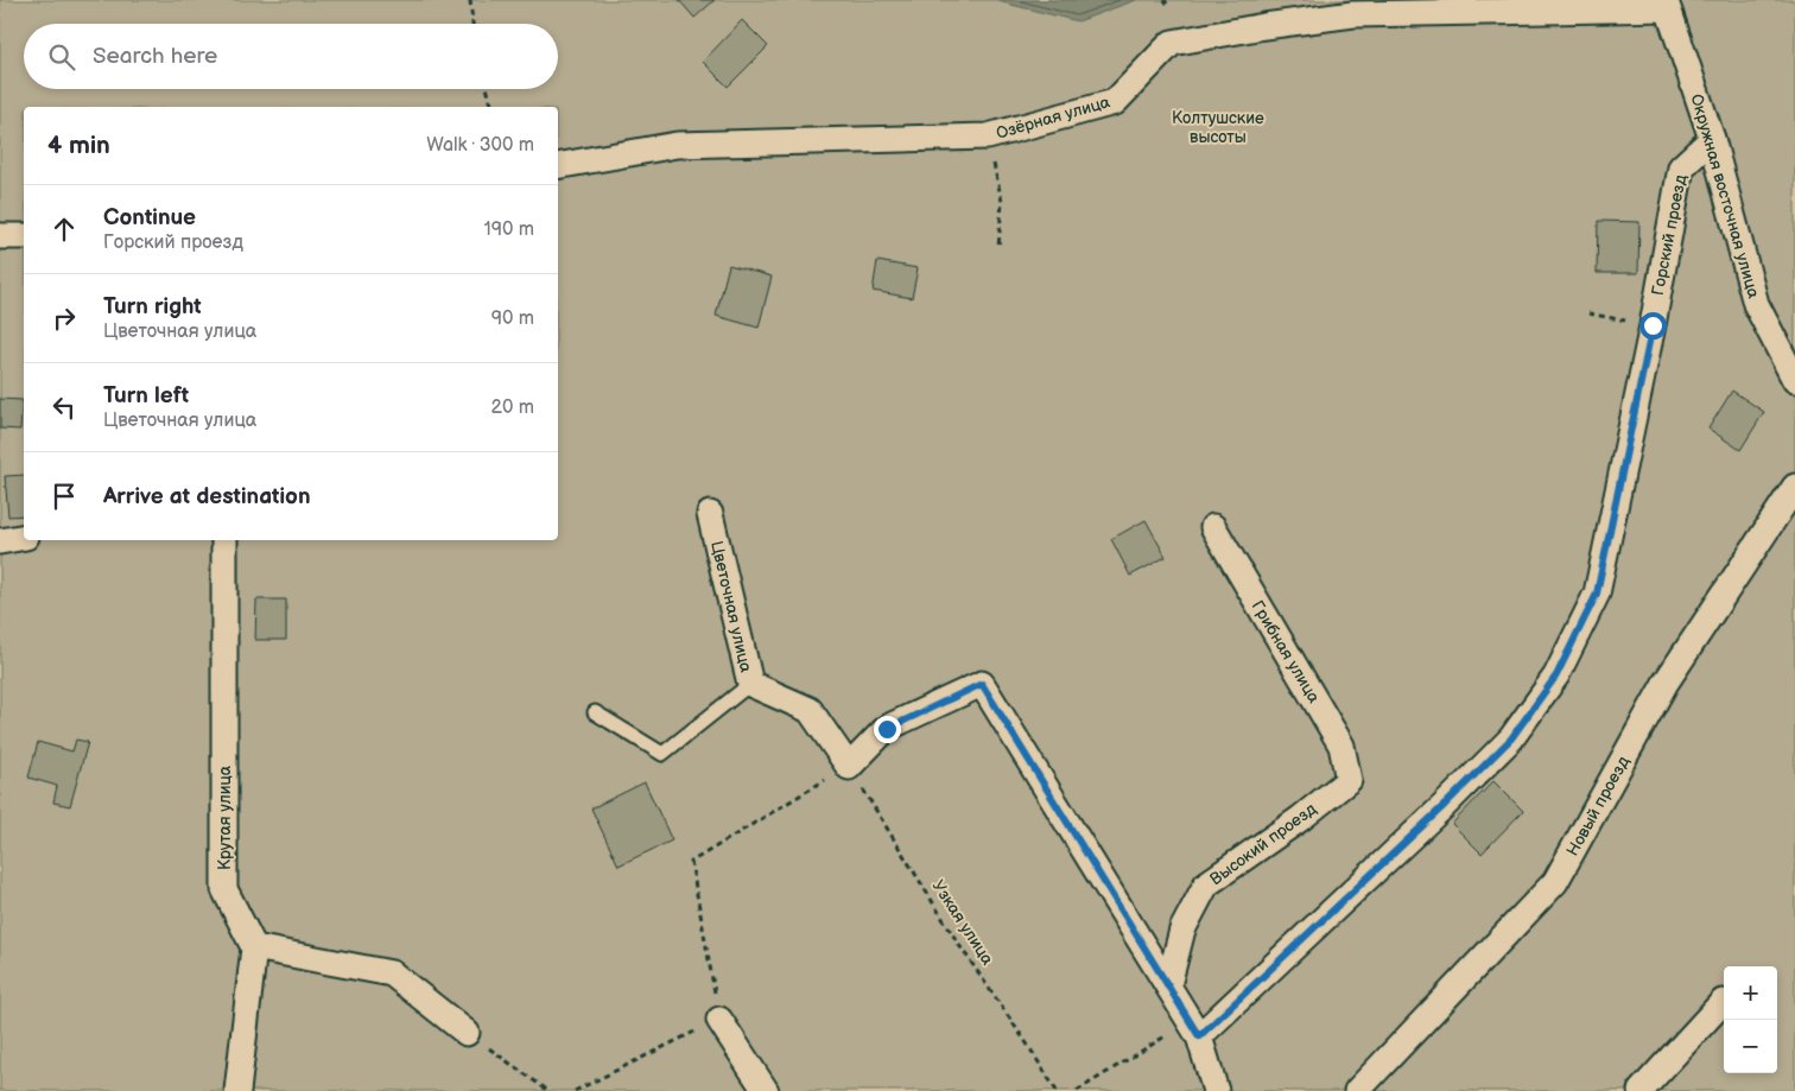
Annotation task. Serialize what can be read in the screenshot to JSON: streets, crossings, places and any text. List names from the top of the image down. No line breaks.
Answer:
{"streets":{"street":["Озёрная улица","Окружная восточная улица","Горский проезд","Цветочная улица","Грибная улица","Новый проезд","Крутая улица","Высокий проезд"],"path":["Узкая улица"]},"crossings":[["Озёрная улица","Окружная восточная улица"],["Окружная восточная улица","Горский проезд"],["Цветочная улица","Узкая улица"],["Грибная улица","Высокий проезд"]],"parks":["Колтушские высоты"],"page":{"search":"Search here","heading":["4 min","Walk · 300 m"],"list":[["Continue","Горский проезд","190 m"],["Turn right","Цветочная улица","90 m"],["Turn left","Цветочная улица","20 m"],"Arrive at destination"],"map_buttons":["+","−"]}}
